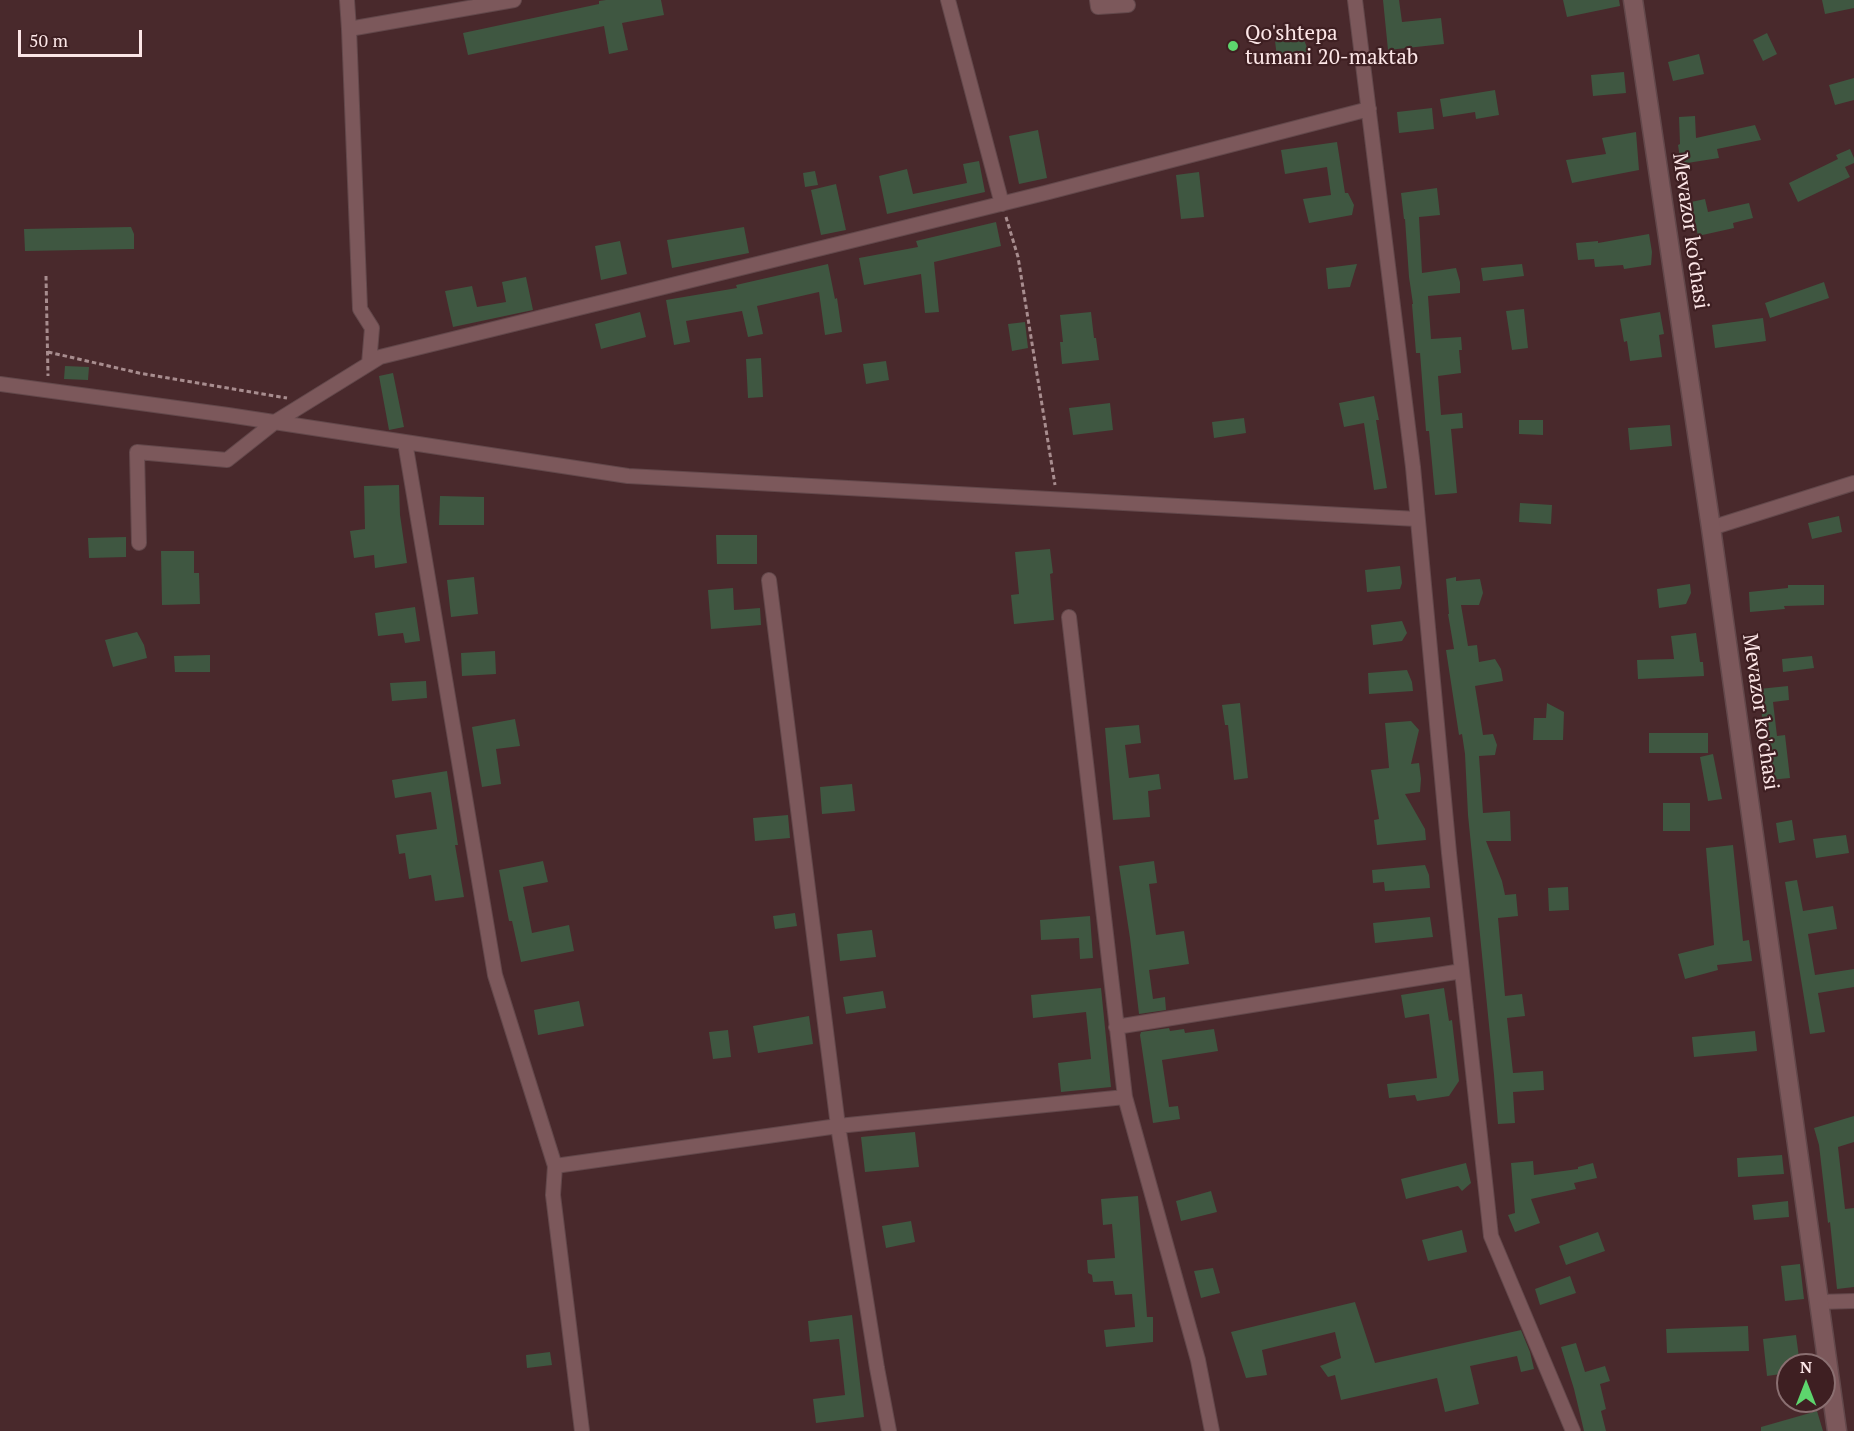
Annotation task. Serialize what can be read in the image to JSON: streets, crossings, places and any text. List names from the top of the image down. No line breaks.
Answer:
{"streets":{"street":["Mevazor ko'chasi"]},"places":["Qo'shtepa tumani 20-maktab"],"scale_bar":"50 m","north":"top"}
